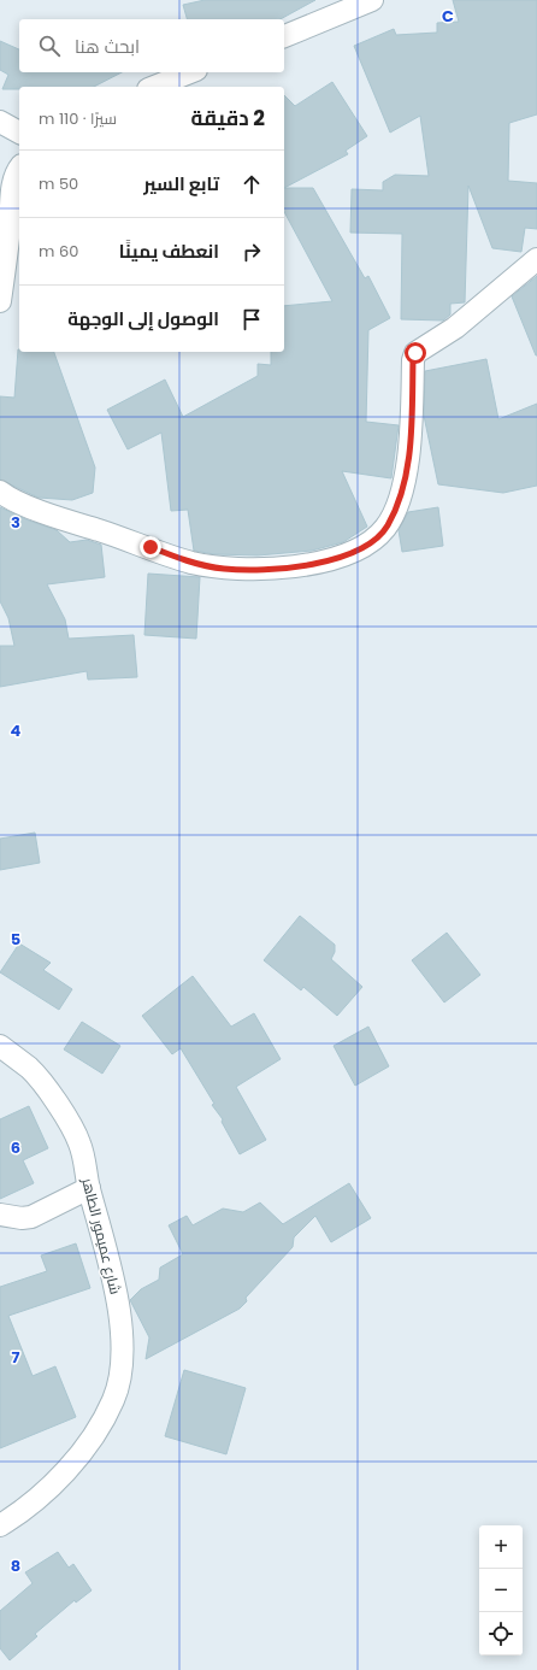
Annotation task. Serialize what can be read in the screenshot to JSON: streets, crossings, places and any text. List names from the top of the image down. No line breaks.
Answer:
{"streets":{"street":["شارع عميمور الطاهر"]},"page":{"search":"ابحث هنا","heading":["2 دقيقة","سيرًا · 110 m"],"list":[["تابع السير","50 m"],["انعطف يمينًا","60 m"],"الوصول إلى الوجهة"],"map_buttons":["+","−"]},"grid":{"columns":["C"],"rows":["3","4","5","6","7","8"]}}
